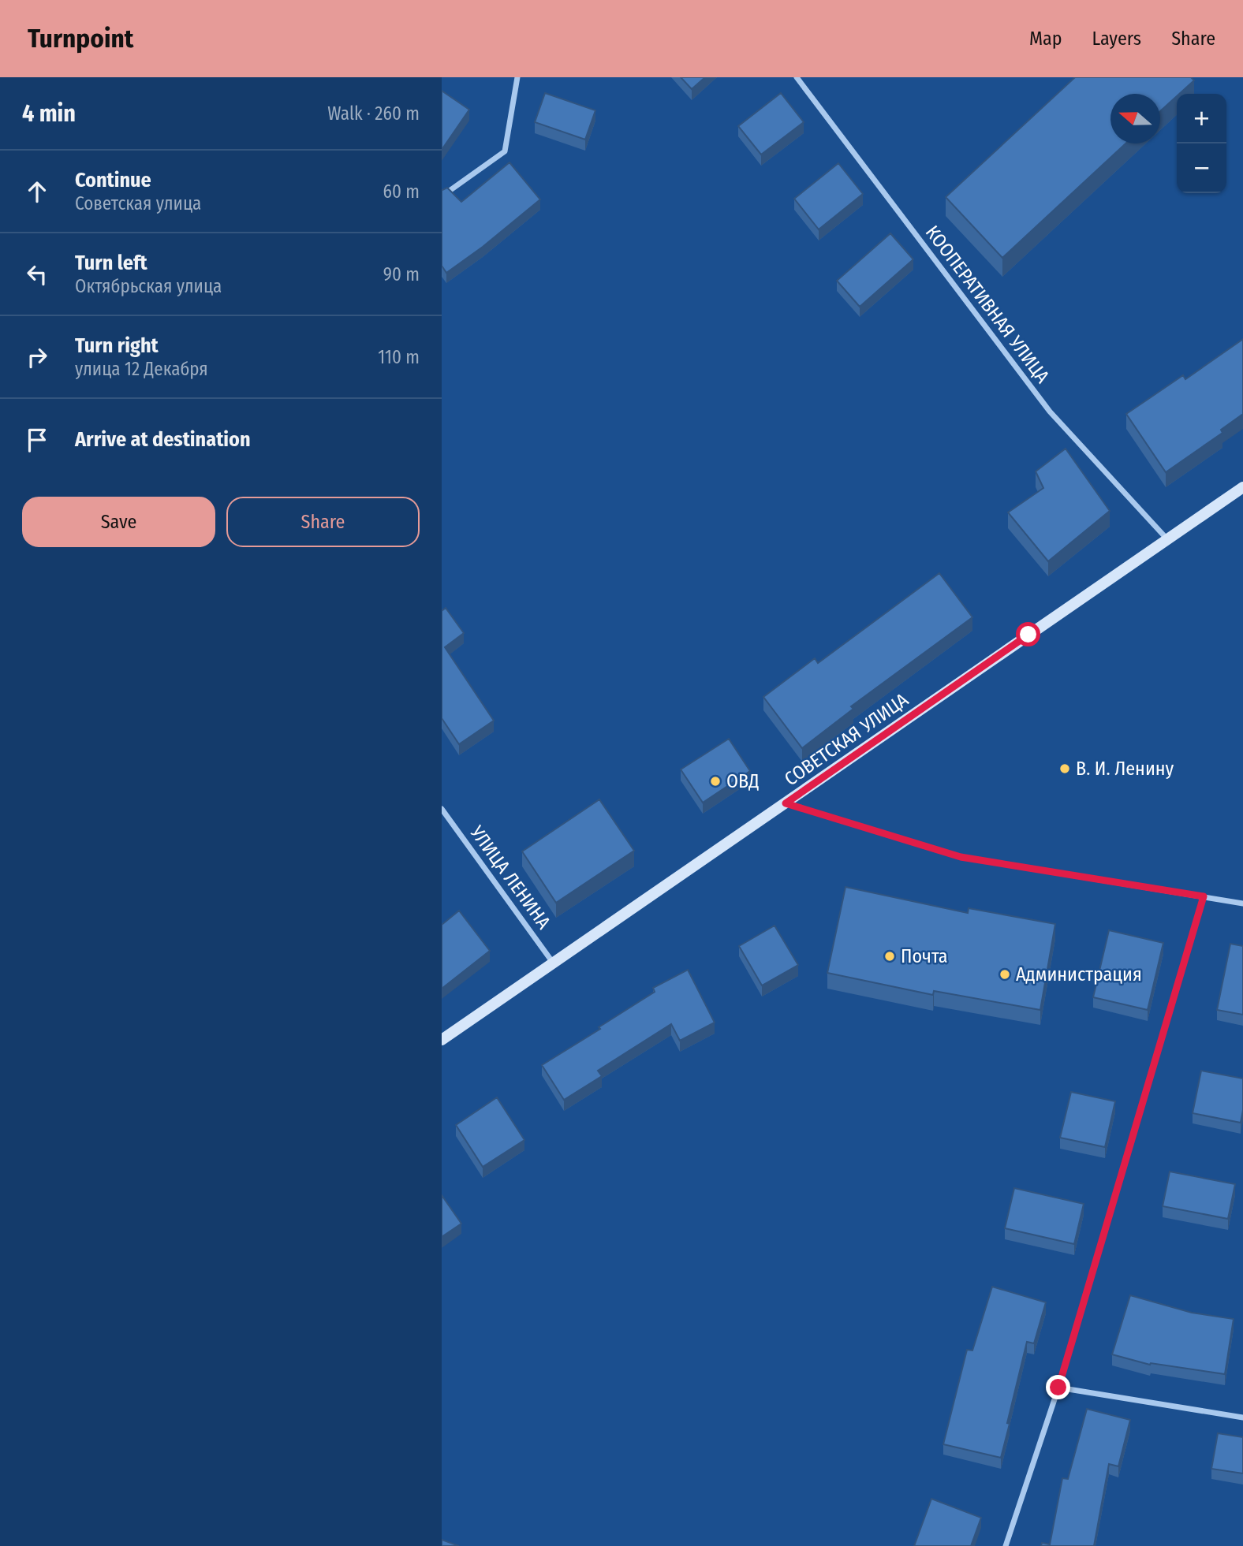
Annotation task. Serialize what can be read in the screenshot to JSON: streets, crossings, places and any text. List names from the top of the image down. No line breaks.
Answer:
{"streets":{"street":["КООПЕРАТИВНАЯ УЛИЦА","СОВЕТСКАЯ УЛИЦА","УЛИЦА ЛЕНИНА"]},"crossings":[["КООПЕРАТИВНАЯ УЛИЦА","СОВЕТСКАЯ УЛИЦА"],["СОВЕТСКАЯ УЛИЦА","УЛИЦА ЛЕНИНА"]],"places":["В. И. Ленину","ОВД","Почта","Администрация"],"north":"left","page":{"header":"Turnpoint","nav":["Map","Layers","Share"],"heading":["4 min","Walk · 260 m"],"map_buttons":["+","−"],"list":[["Continue","Советская улица","60 m"],["Turn left","Октябрьская улица","90 m"],["Turn right","улица 12 Декабря","110 m"],"Arrive at destination"],"buttons":["Save","Share"]}}
